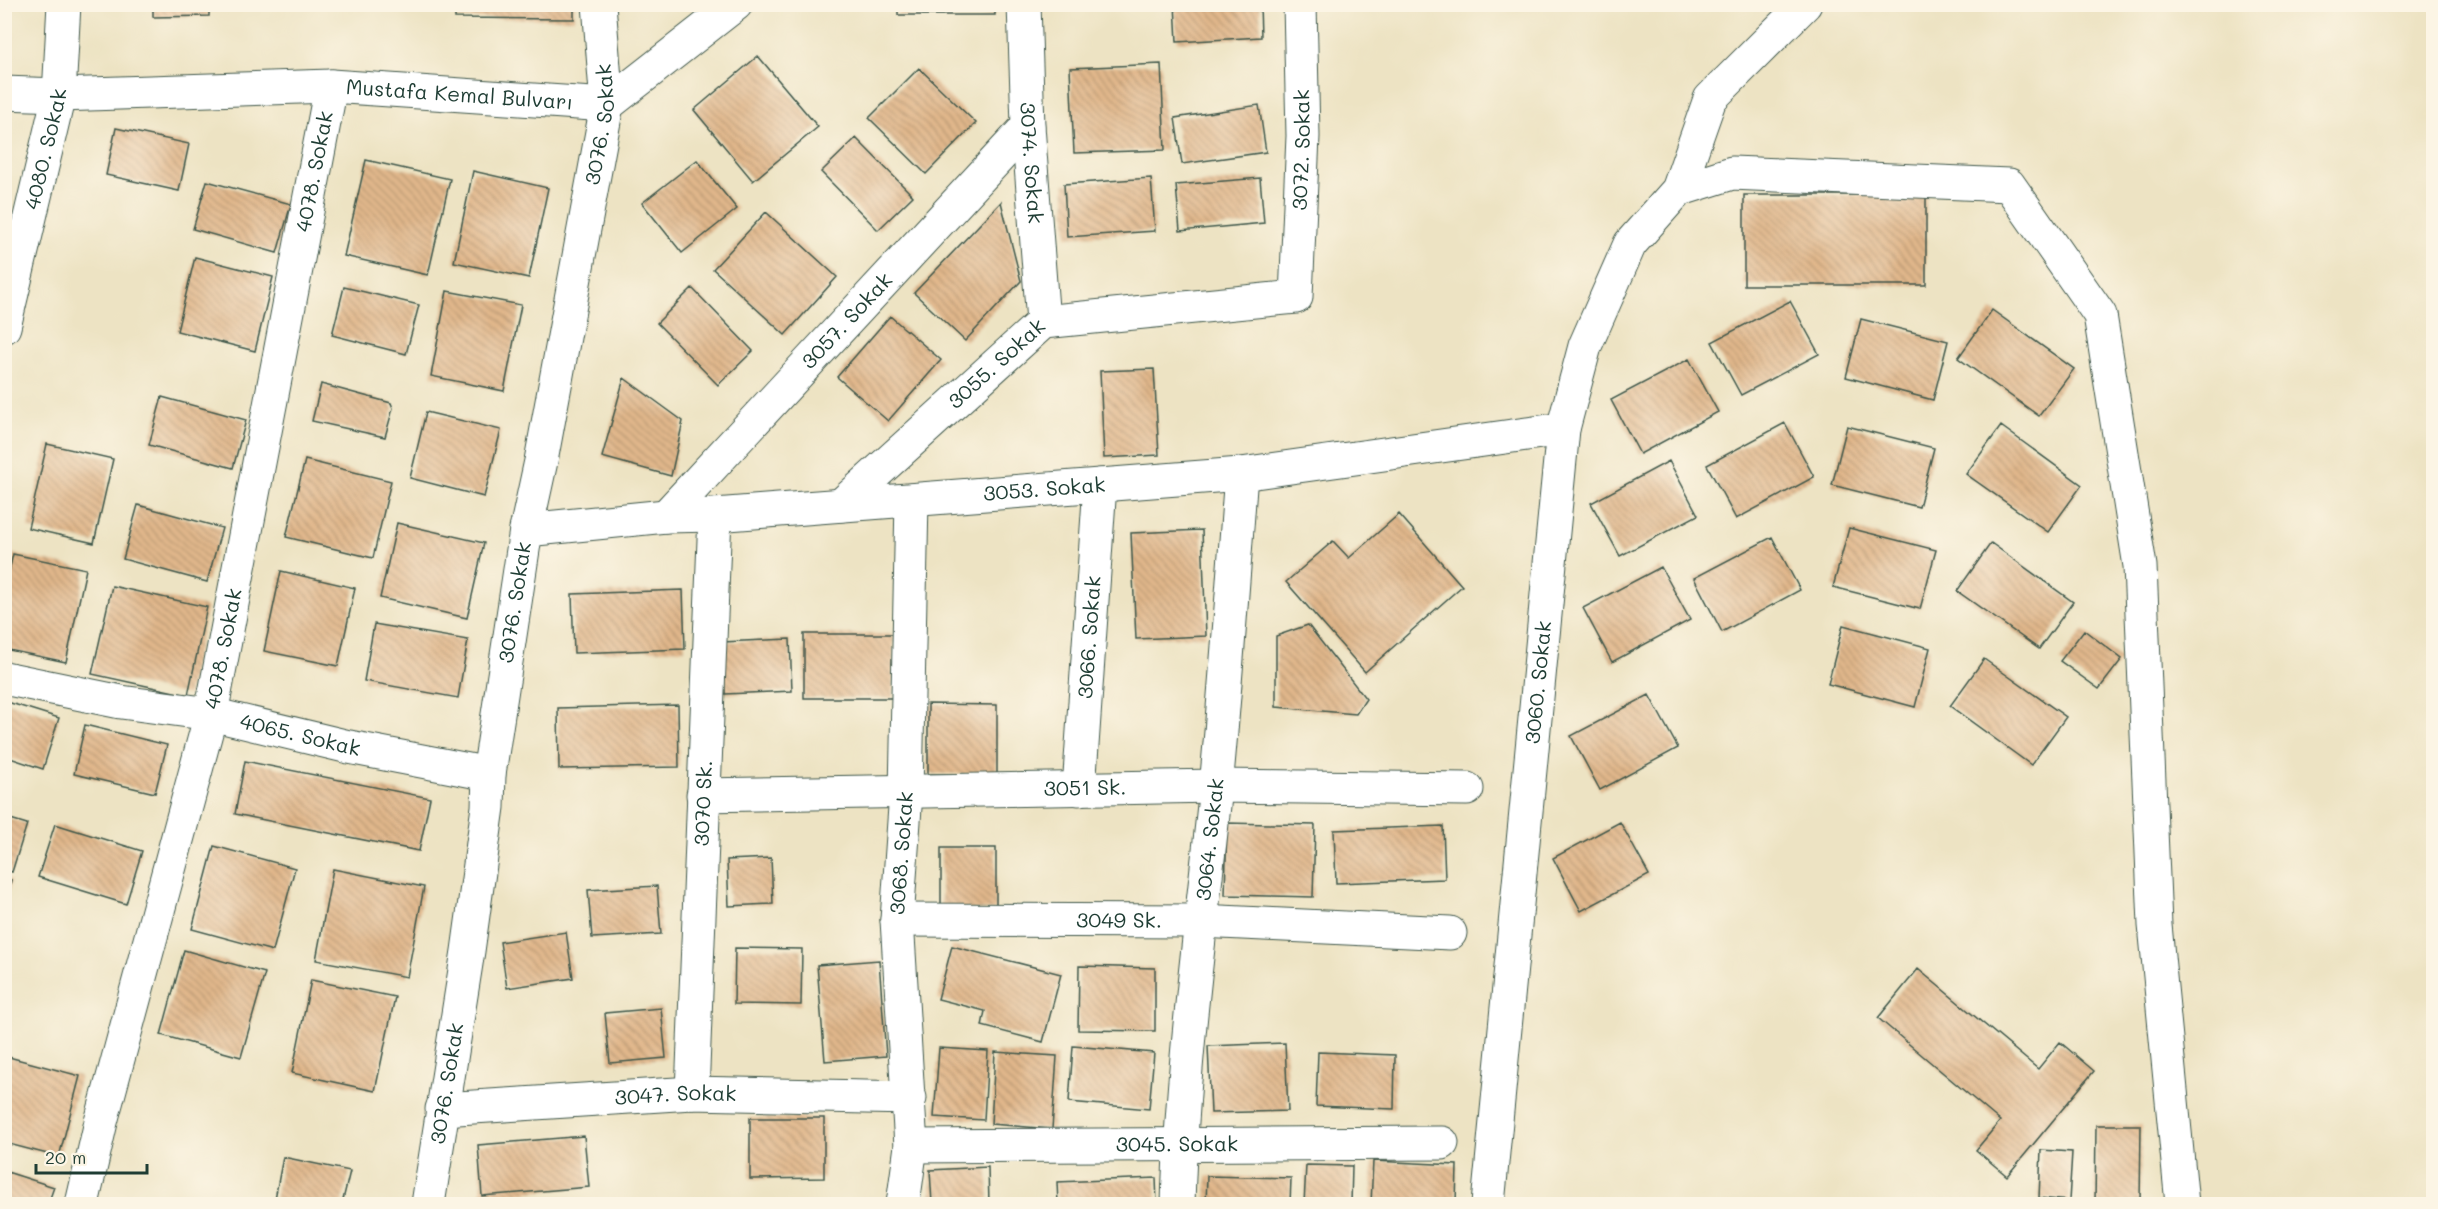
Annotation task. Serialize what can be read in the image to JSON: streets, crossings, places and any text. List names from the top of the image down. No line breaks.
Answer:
{"streets":{"street":["Mustafa Kemal Bulvarı","3076. Sokak","4080. Sokak","3072. Sokak","3074. Sokak","4078. Sokak","3057. Sokak","3055. Sokak","3053. Sokak","3066. Sokak","3060. Sokak","4065. Sokak","3051 Sk.","3070 Sk.","3064. Sokak","3068. Sokak","3049 Sk.","3047. Sokak","3045. Sokak"]},"crossings":[["Mustafa Kemal Bulvarı","3076. Sokak"],["Mustafa Kemal Bulvarı","4080. Sokak"],["Mustafa Kemal Bulvarı","4078. Sokak"],["3076. Sokak","3053. Sokak"],["3076. Sokak","4065. Sokak"],["3076. Sokak","3047. Sokak"],["3072. Sokak","3055. Sokak"],["3074. Sokak","3057. Sokak"],["3074. Sokak","3055. Sokak"],["4078. Sokak","4065. Sokak"],["3057. Sokak","3053. Sokak"],["3055. Sokak","3053. Sokak"],["3053. Sokak","3066. Sokak"],["3053. Sokak","3060. Sokak"],["3053. Sokak","3070 Sk."],["3053. Sokak","3064. Sokak"],["3053. Sokak","3068. Sokak"],["3066. Sokak","3051 Sk."],["3051 Sk.","3070 Sk."],["3051 Sk.","3064. Sokak"],["3051 Sk.","3068. Sokak"],["3070 Sk.","3047. Sokak"],["3064. Sokak","3049 Sk."],["3064. Sokak","3045. Sokak"],["3068. Sokak","3049 Sk."],["3068. Sokak","3047. Sokak"],["3068. Sokak","3045. Sokak"]],"scale_bar":"20 m"}
